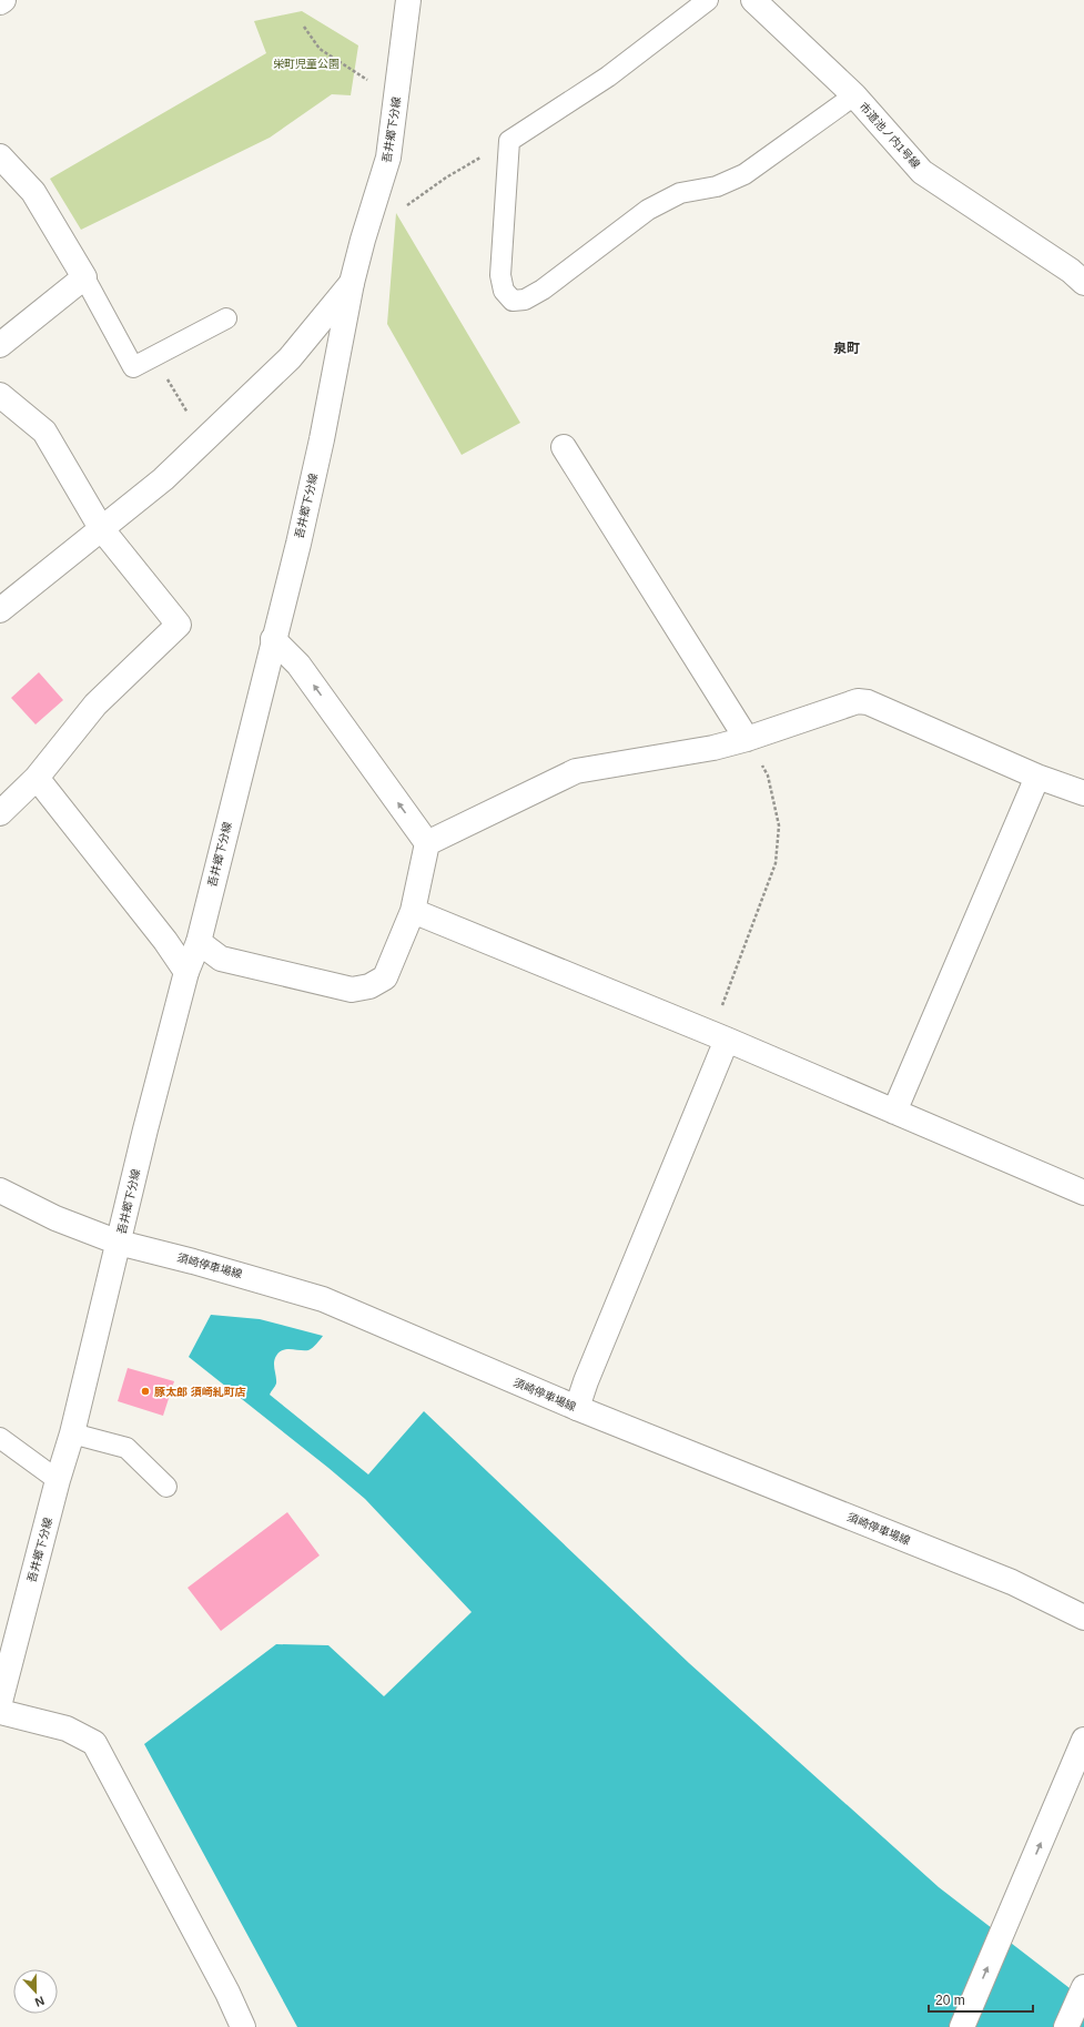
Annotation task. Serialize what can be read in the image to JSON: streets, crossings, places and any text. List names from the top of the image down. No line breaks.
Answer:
{"streets":{"main road":["吾井郷下分線","市道池ノ内1号線","須崎停車場線"]},"crossings":[["吾井郷下分線","須崎停車場線"]],"districts":["泉町"],"parks":["栄町児童公園"],"places":["豚太郎 須崎糺町店"],"scale_bar":"20 m","north":"bottom"}
